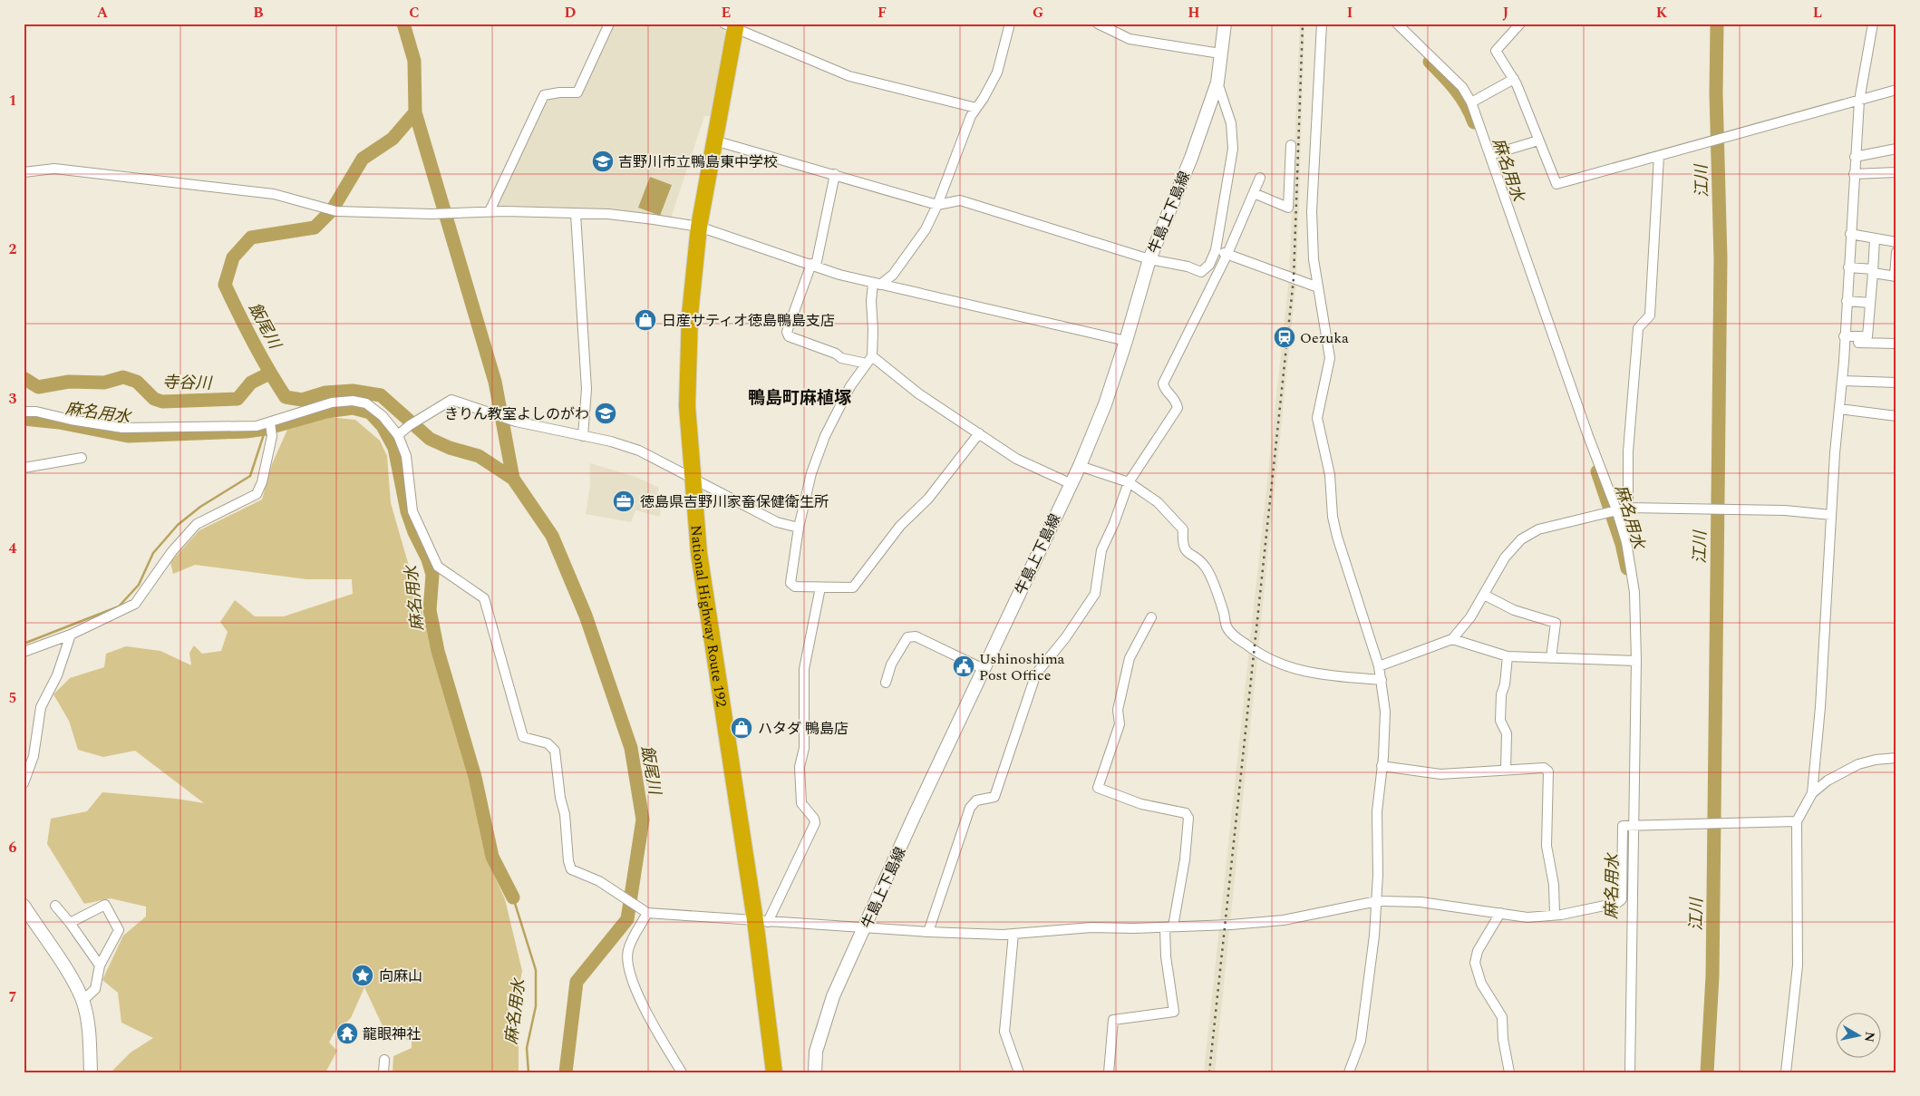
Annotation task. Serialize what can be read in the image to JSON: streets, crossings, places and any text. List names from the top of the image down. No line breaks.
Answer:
{"streets":{"highway":["National Highway Route 192"],"main road":["牛島上下島線"]},"districts":["鴨島町麻植塚"],"water":["麻名用水","江川","飯尾川","寺谷川"],"places":{"school or university":["吉野川市立鴨島東中学校","きりん教室よしのがわ"],"shop":["日産サティオ徳島鴨島支店","ハタダ 鴨島店"],"station":["Oezuka"],"office":["徳島県吉野川家畜保健衛生所"],"public building":["Ushinoshima Post Office"],"place":["向麻山"],"temple":["龍眼神社"]},"north":"right","grid":{"columns":["A","B","C","D","E","F","G","H","I","J","K","L"],"rows":["1","2","3","4","5","6","7"]}}
